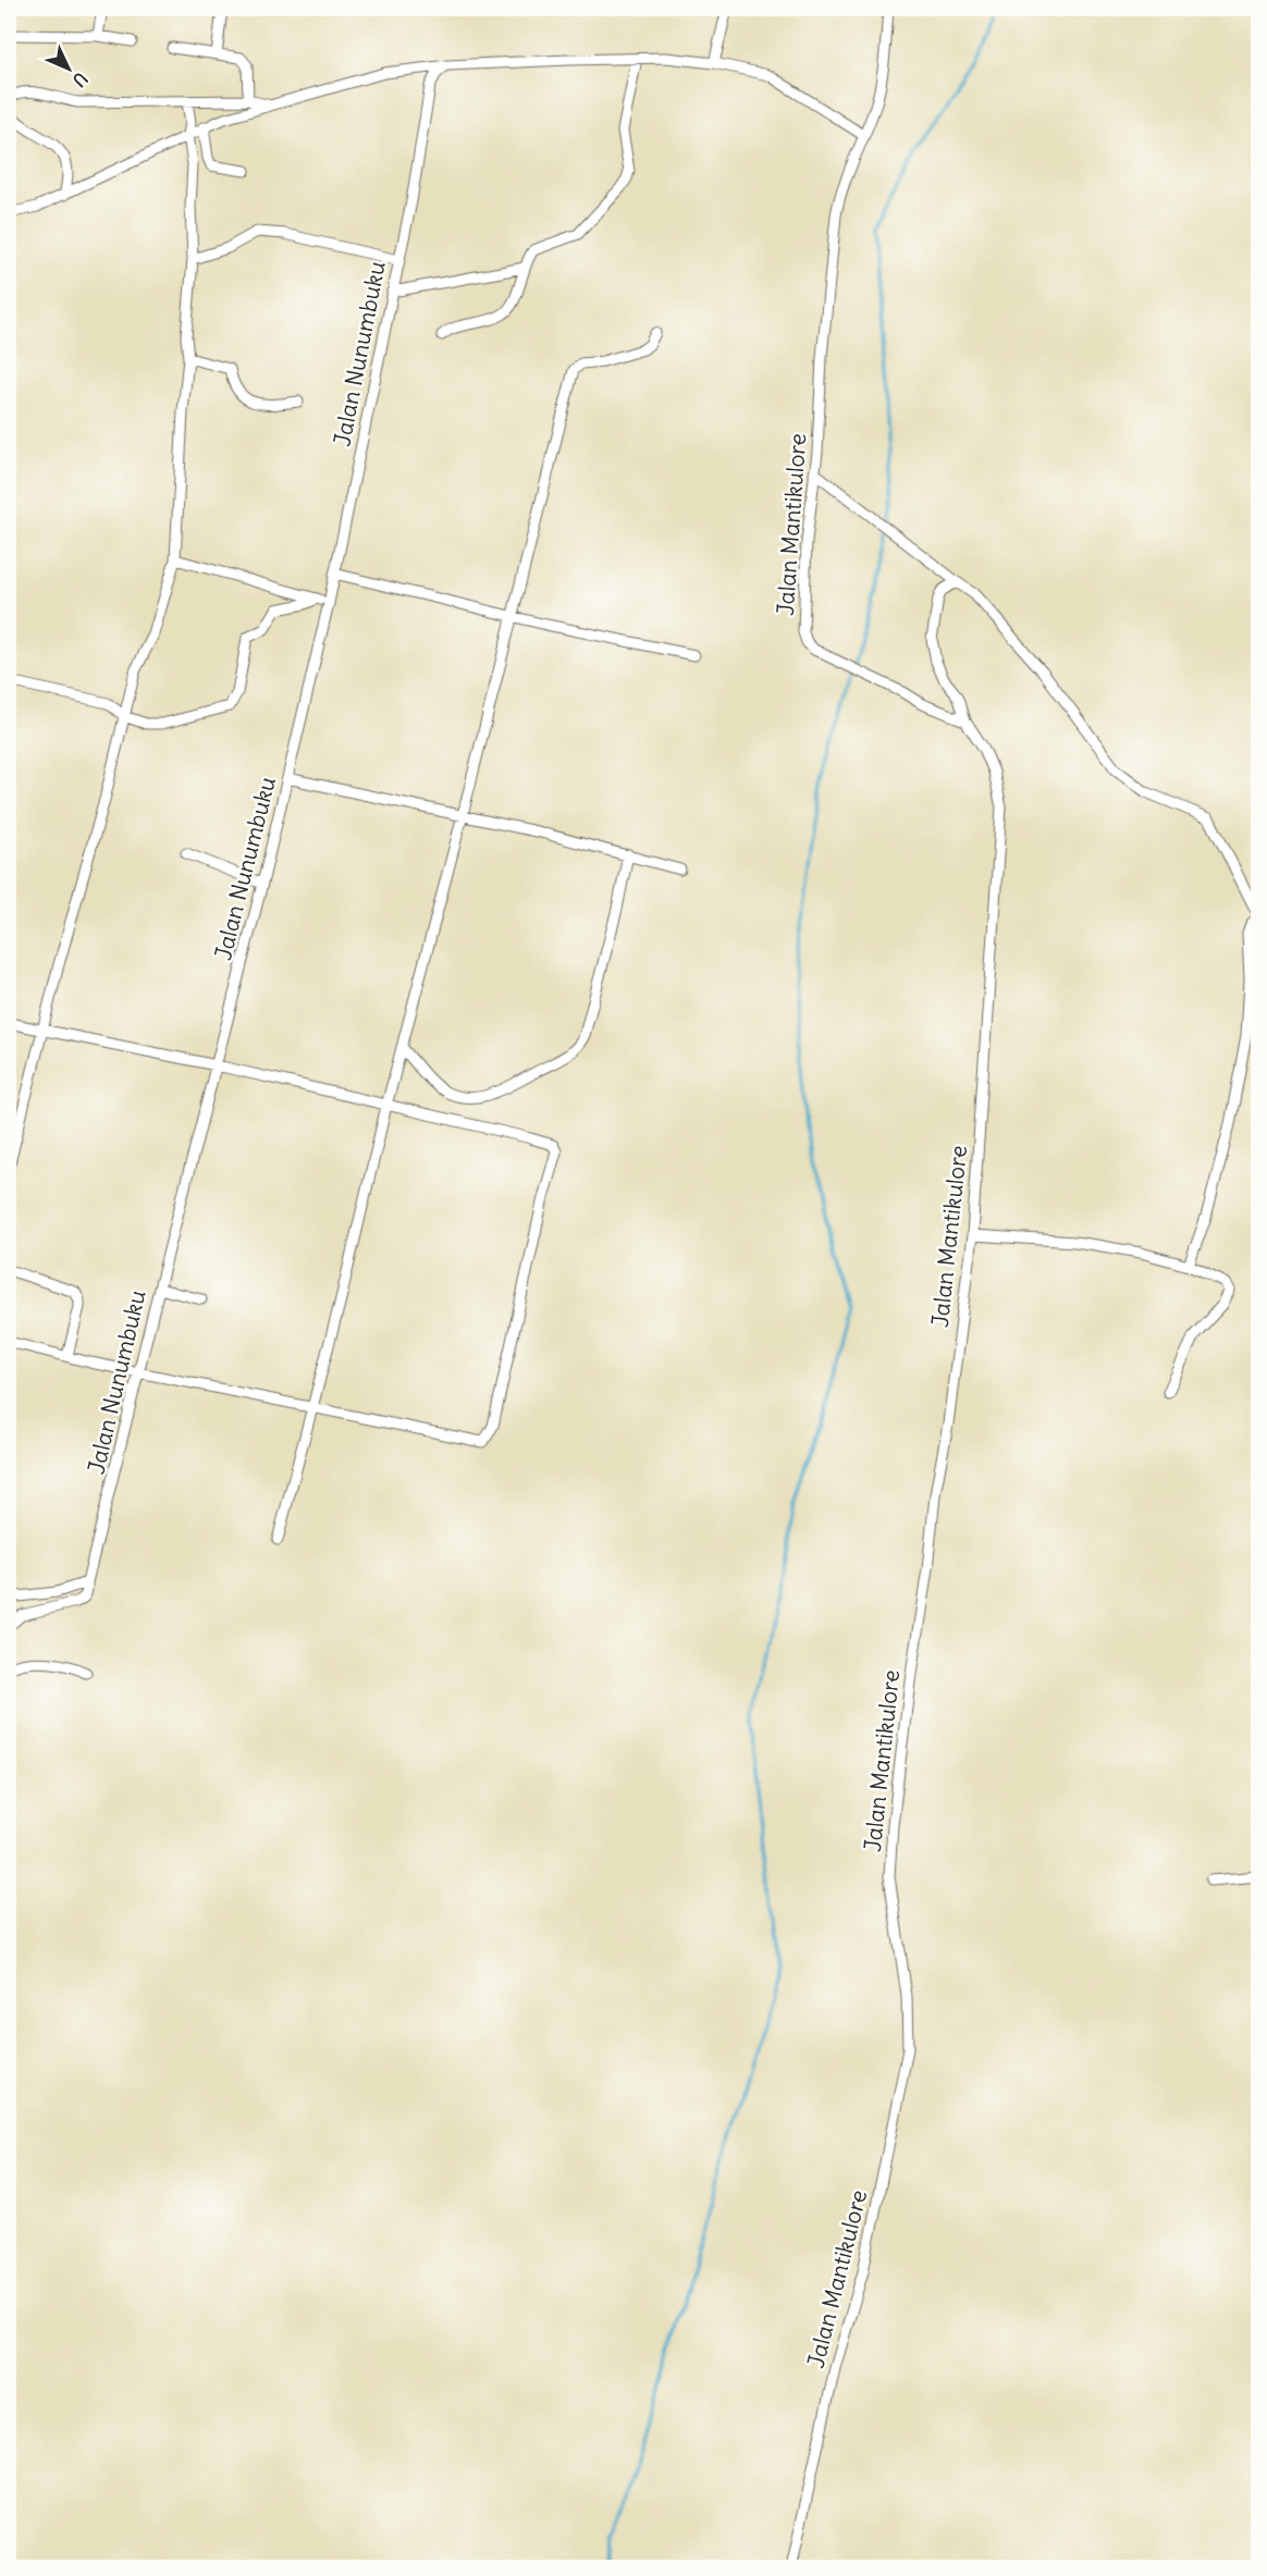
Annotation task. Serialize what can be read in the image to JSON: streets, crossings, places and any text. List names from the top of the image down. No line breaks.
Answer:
{"streets":{"street":["Jalan Nunumbuku","Jalan Mantikulore"]},"north":"bottom right"}
